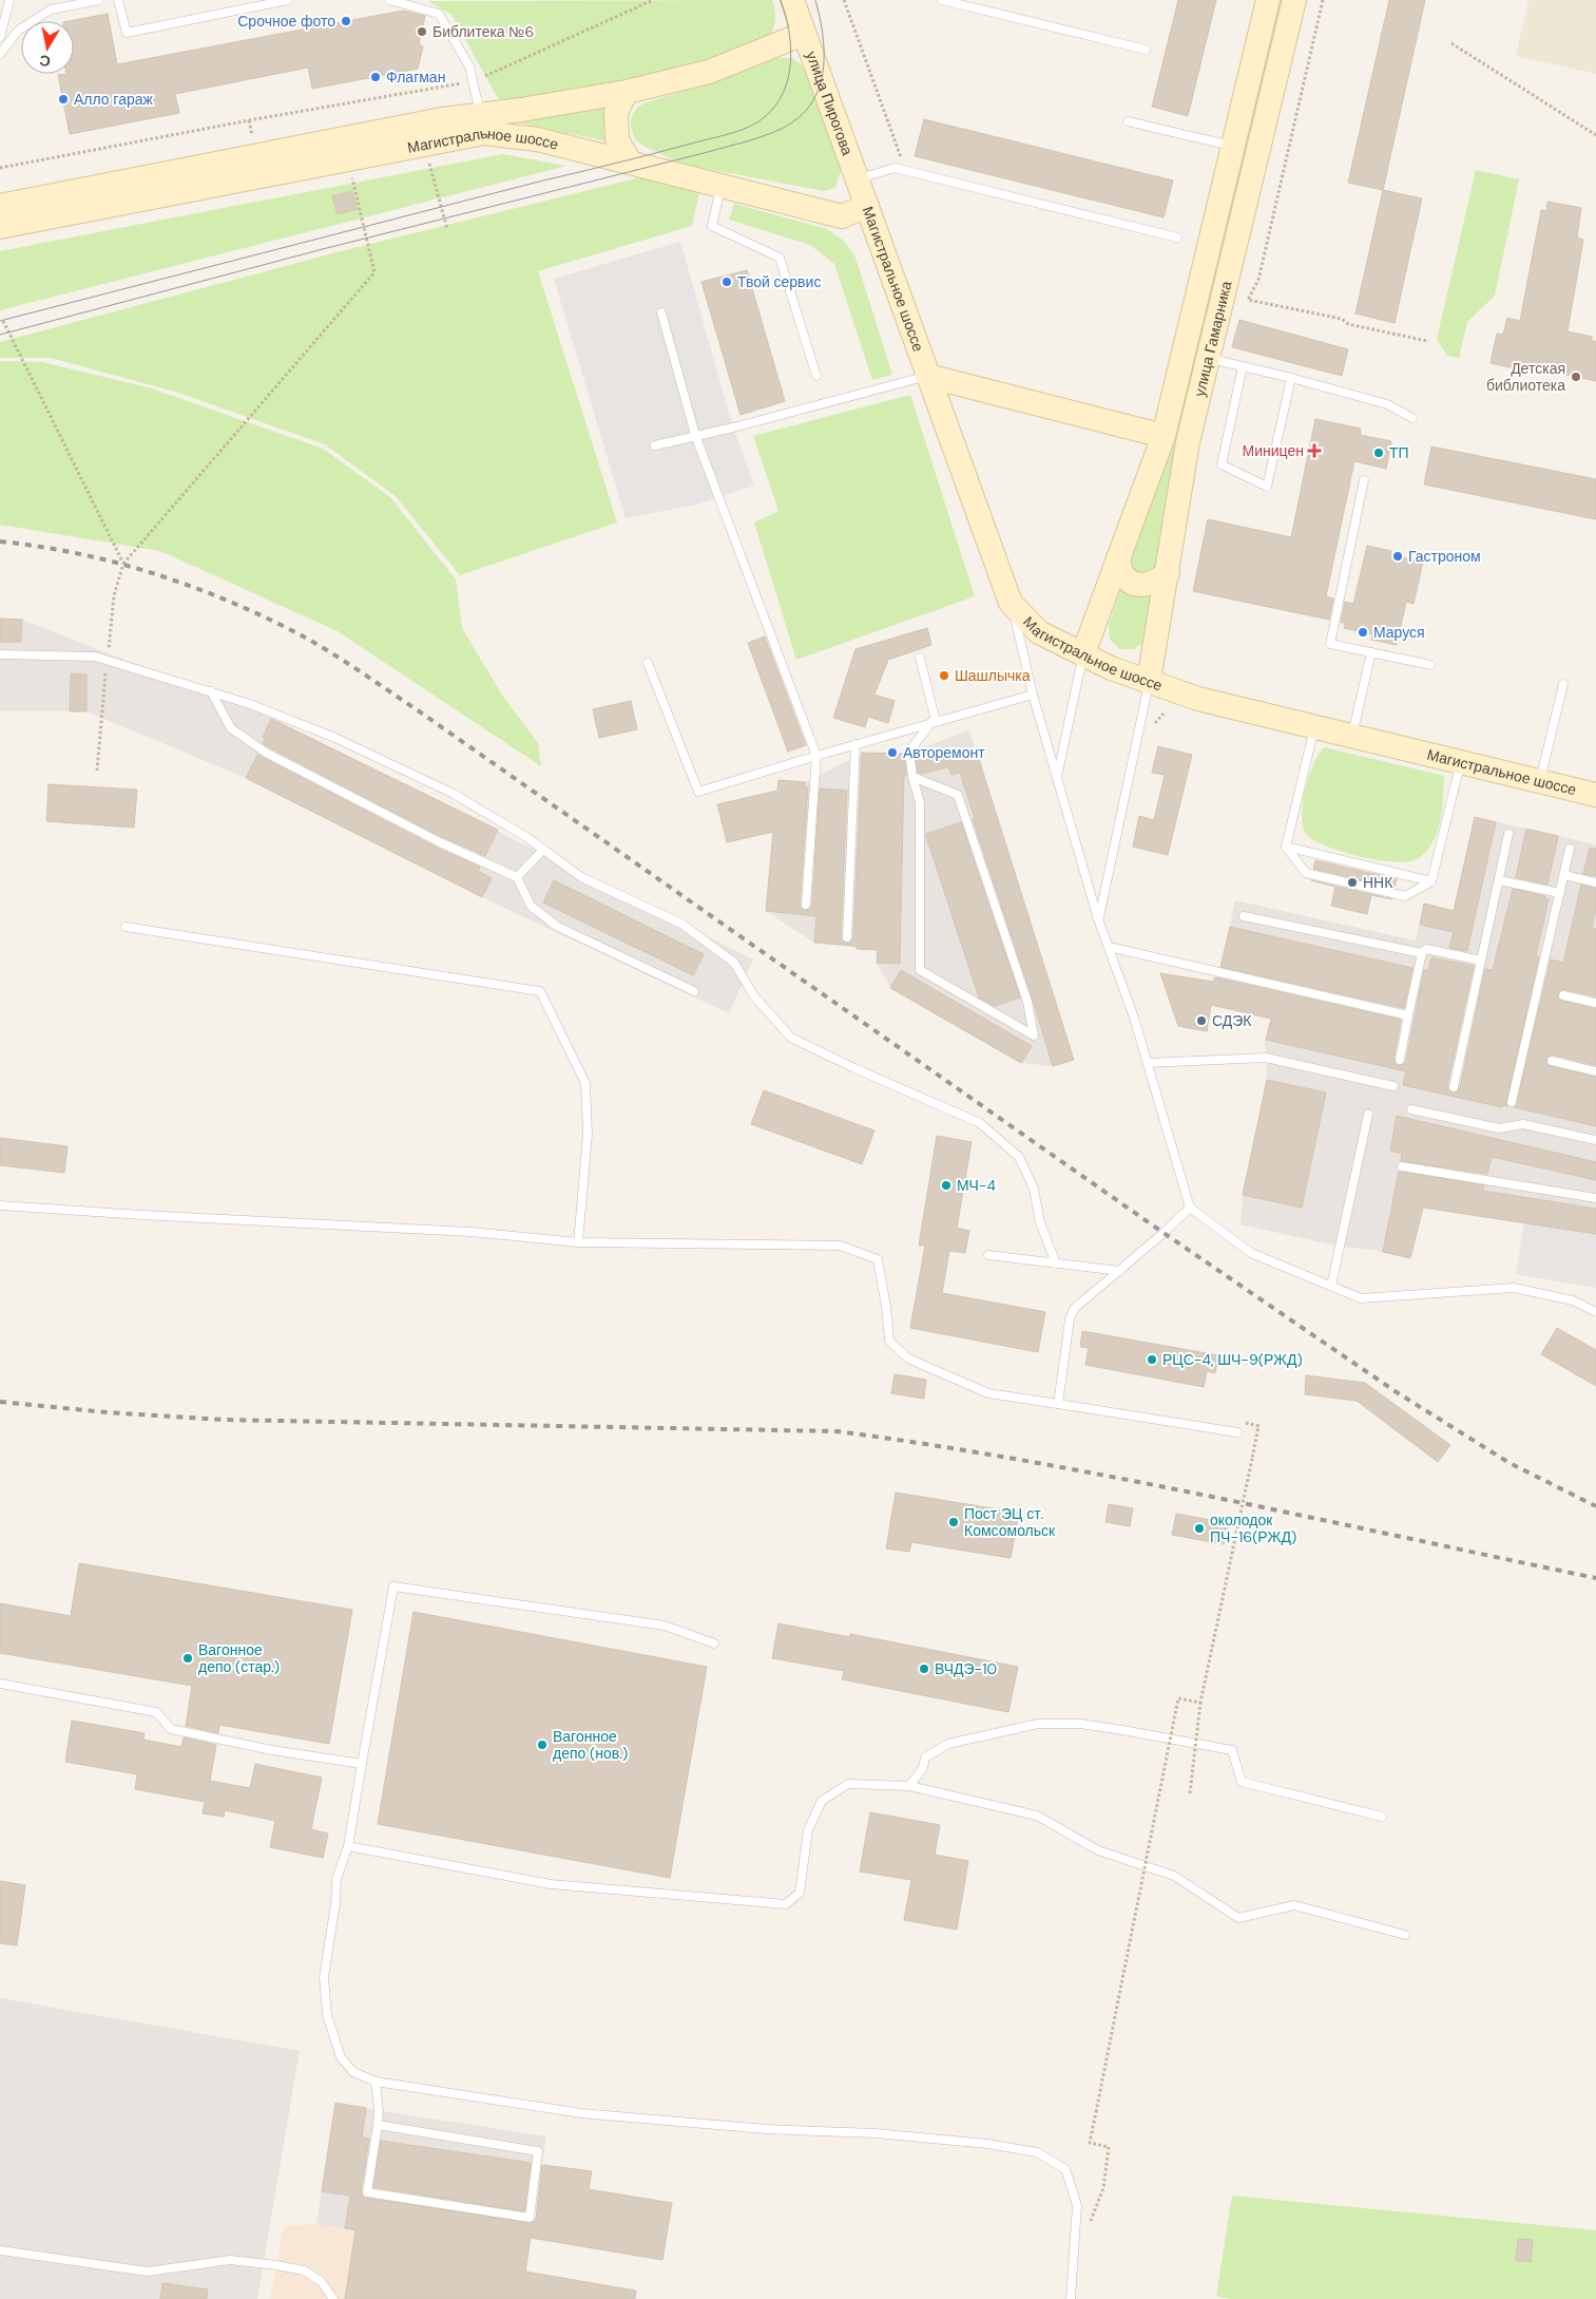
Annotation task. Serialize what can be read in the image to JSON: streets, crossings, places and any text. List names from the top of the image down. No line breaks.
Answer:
{"streets":{"main road":["улица Пирогова","Магистральное шоссе","улица Гамарника"]},"crossings":[["улица Пирогова","Магистральное шоссе"],["Магистральное шоссе","улица Гамарника"]],"places":{"other":["Срочное фото","Библитека №6","Флагман","Алло гараж","Твой сервис","Детская библиотека","ТП","Гастроном","Маруся","Шашлычка","Авторемонт","ННК","СДЭК","МЧ-4","РЦС-4, ШЧ-9(РЖД)","Пост ЭЦ ст. Комсомольск","околодок ПЧ-16(РЖД)","Вагонное депо (стар.)","ВЧДЭ-10","Вагонное депо (нов.)"],"health":["Миницен"]},"north":"bottom"}
